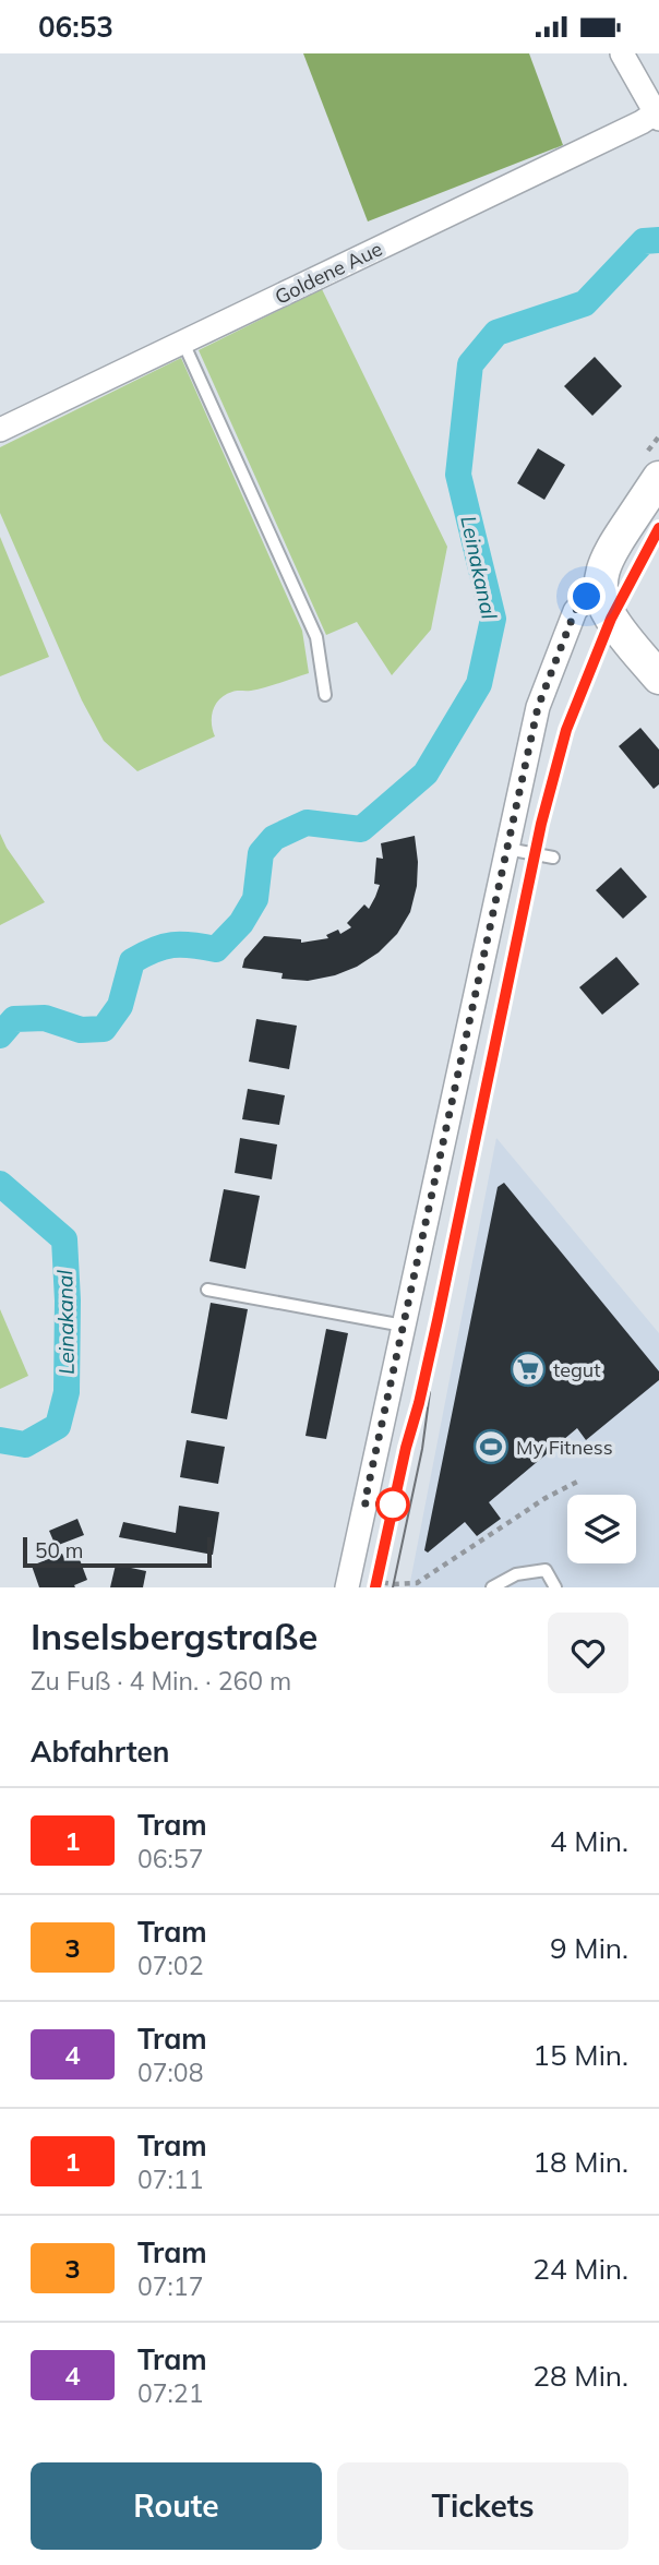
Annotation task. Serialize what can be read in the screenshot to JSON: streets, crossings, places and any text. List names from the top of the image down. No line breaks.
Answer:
{"streets":{"street":["Goldene Aue"]},"water":["Leinakanal"],"places":{"supermarket":["tegut"],"sports":["My Fitness"]},"lines":["tram line 1"],"scale_bar":"50 m","page":{"status":"06:53","scale":"50 m","heading":[["Inselsbergstraße","Zu Fuß · 4 Min. · 260 m"],"Abfahrten"],"list":[{"mark":"1","name":"Tram","note":"06:57","value":"4 Min."},{"mark":"3","name":"Tram","note":"07:02","value":"9 Min."},{"mark":"4","name":"Tram","note":"07:08","value":"15 Min."},{"mark":"1","name":"Tram","note":"07:11","value":"18 Min."},{"mark":"3","name":"Tram","note":"07:17","value":"24 Min."},{"mark":"4","name":"Tram","note":"07:21","value":"28 Min."}],"buttons":["Route","Tickets"]}}
